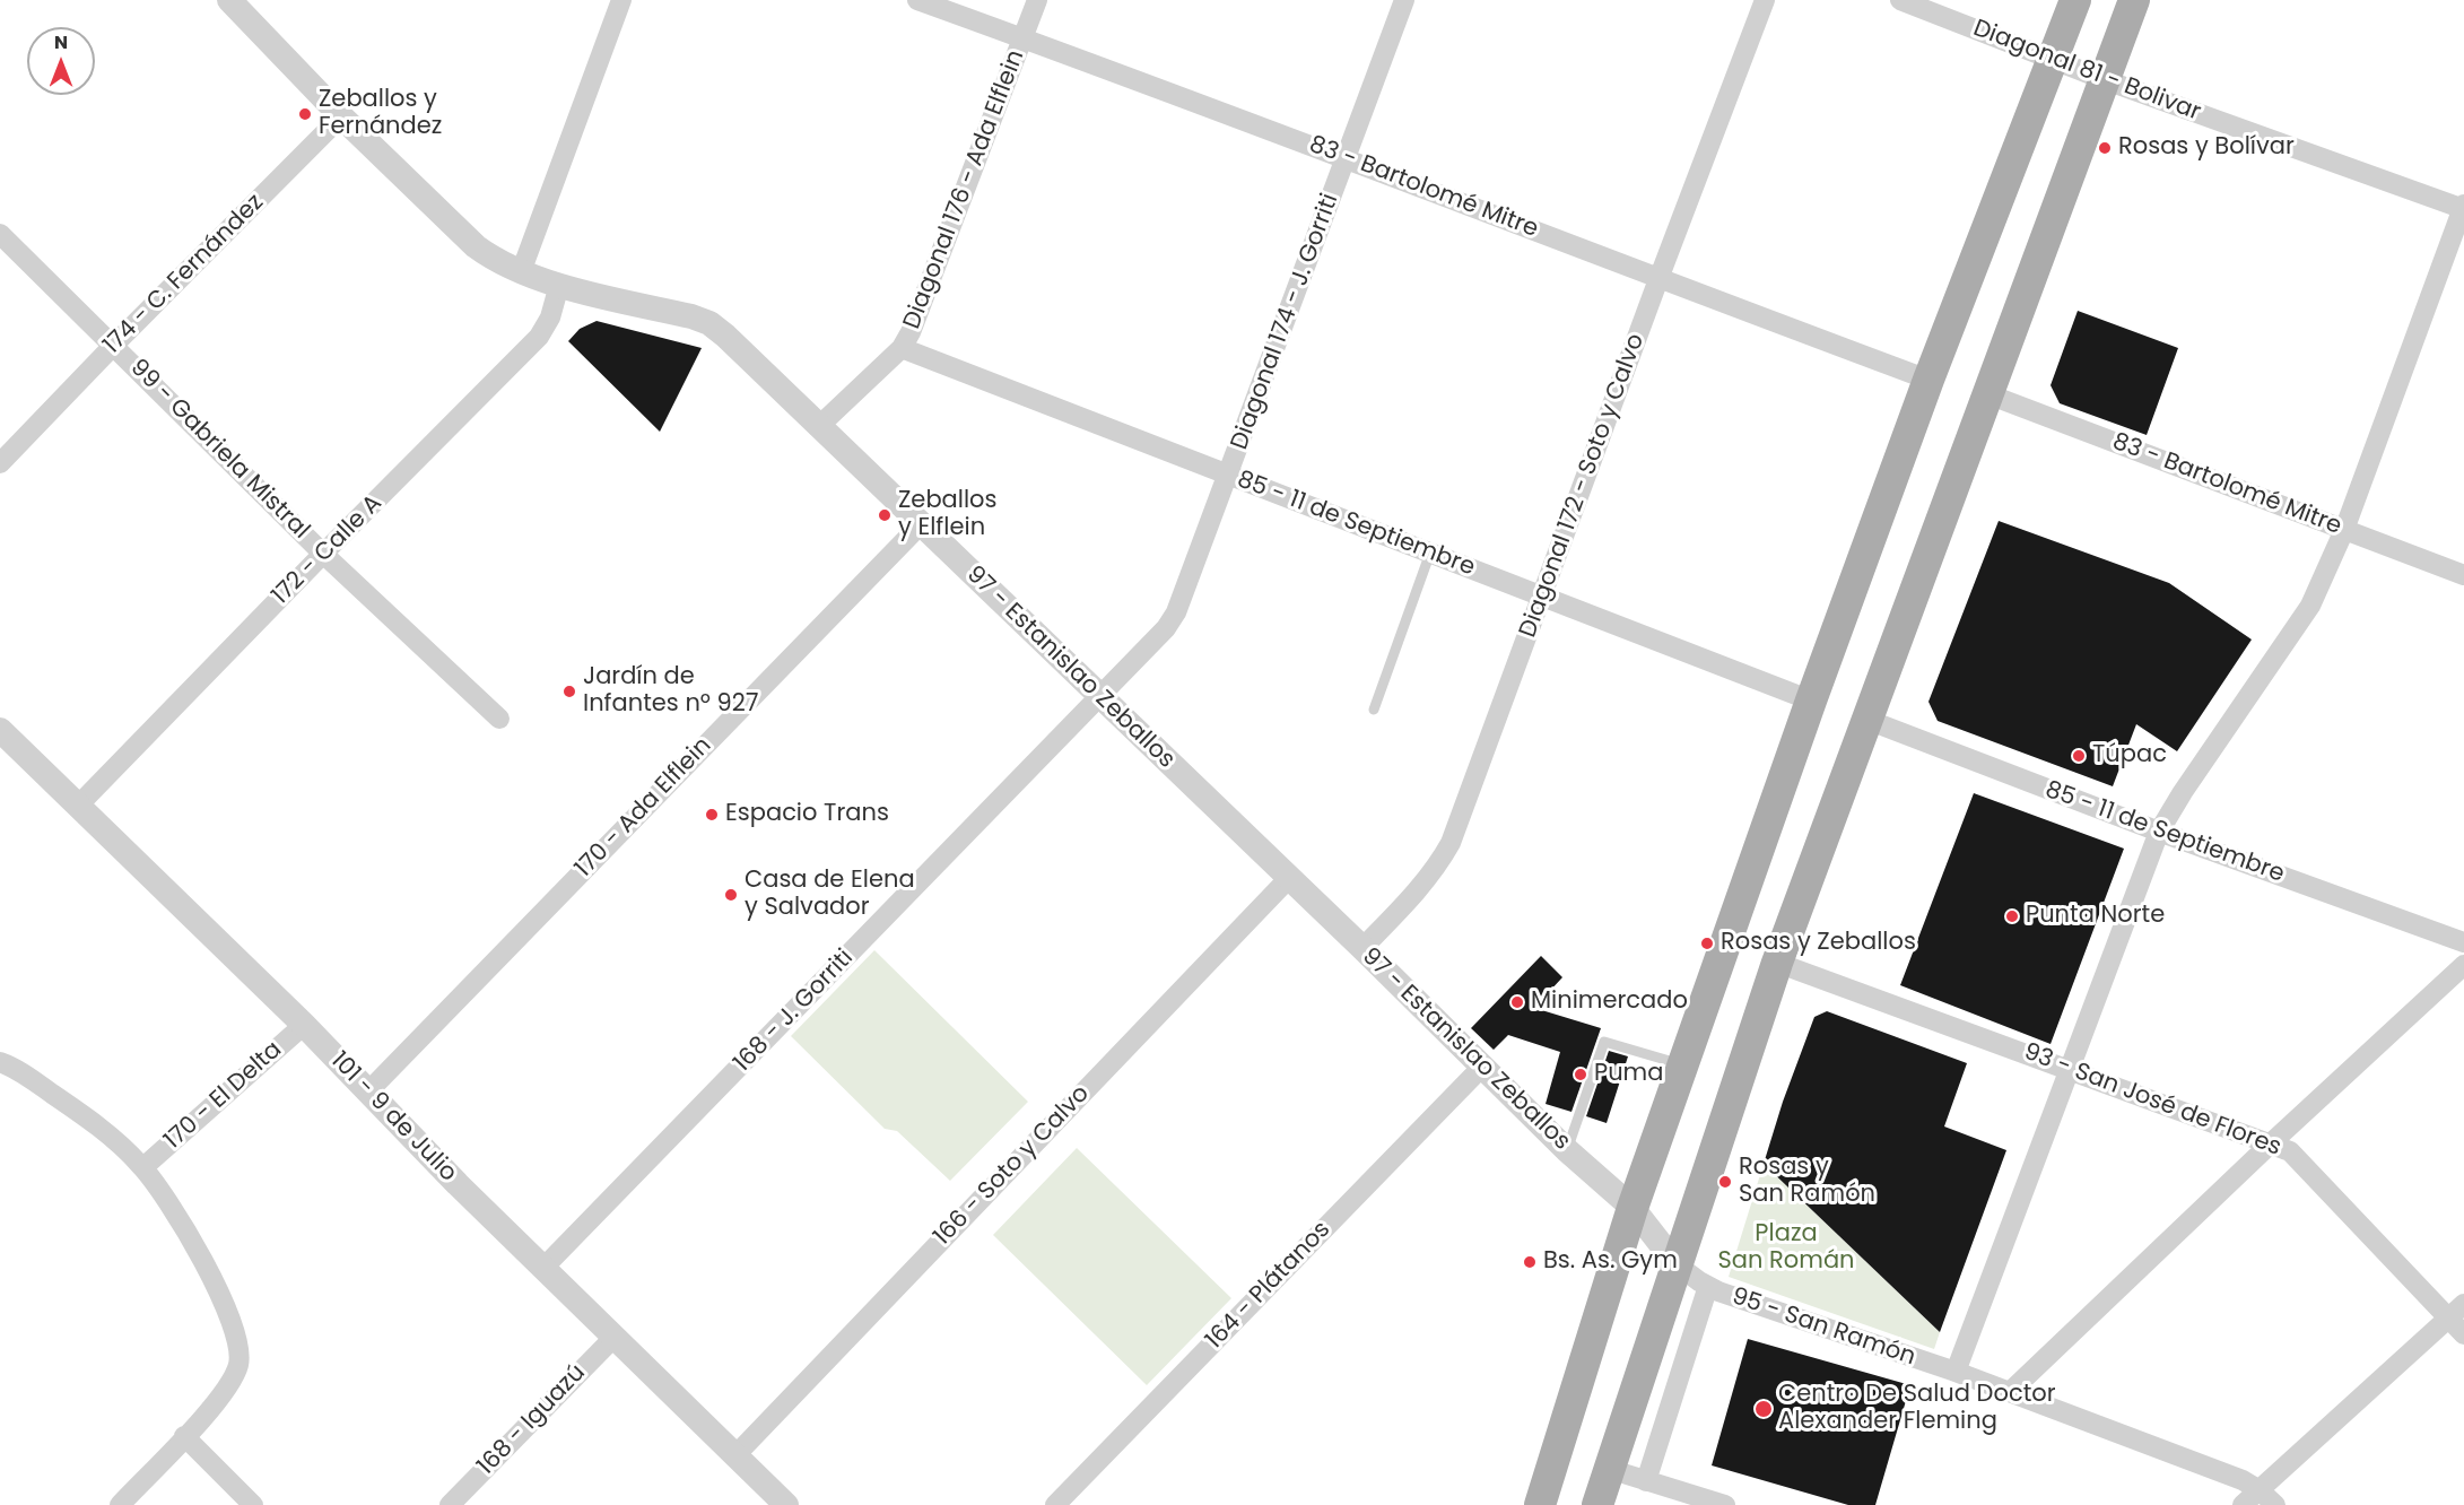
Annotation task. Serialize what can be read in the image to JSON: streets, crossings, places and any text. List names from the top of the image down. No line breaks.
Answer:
{"streets":{"street":["Diagonal 81 - Bolivar","83 - Bartolomé Mitre","Diagonal 176 - Ada Elflein","174 - C. Fernández","Diagonal 174 - J. Gorriti","99 - Gabriela Mistral","Diagonal 172 - Soto y Calvo","85 - 11 de Septiembre","172 - Calle A","97 - Estanislao Zeballos","170 - Ada Elflein","168 - J. Gorriti","170 - El Delta","93 - San José de Flores","101 - 9 de Julio","166 - Soto y Calvo","164 - Plátanos","95 - San Ramón","168 - Iguazú"]},"crossings":[["83 - Bartolomé Mitre","Diagonal 176 - Ada Elflein"],["83 - Bartolomé Mitre","Diagonal 174 - J. Gorriti"],["83 - Bartolomé Mitre","Diagonal 172 - Soto y Calvo"],["Diagonal 176 - Ada Elflein","85 - 11 de Septiembre"],["Diagonal 176 - Ada Elflein","97 - Estanislao Zeballos"],["174 - C. Fernández","99 - Gabriela Mistral"],["174 - C. Fernández","97 - Estanislao Zeballos"],["Diagonal 174 - J. Gorriti","85 - 11 de Septiembre"],["Diagonal 174 - J. Gorriti","97 - Estanislao Zeballos"],["Diagonal 174 - J. Gorriti","168 - J. Gorriti"],["99 - Gabriela Mistral","172 - Calle A"],["Diagonal 172 - Soto y Calvo","85 - 11 de Septiembre"],["Diagonal 172 - Soto y Calvo","97 - Estanislao Zeballos"],["172 - Calle A","97 - Estanislao Zeballos"],["172 - Calle A","101 - 9 de Julio"],["97 - Estanislao Zeballos","170 - Ada Elflein"],["97 - Estanislao Zeballos","168 - J. Gorriti"],["97 - Estanislao Zeballos","166 - Soto y Calvo"],["97 - Estanislao Zeballos","164 - Plátanos"],["97 - Estanislao Zeballos","95 - San Ramón"],["170 - Ada Elflein","101 - 9 de Julio"],["168 - J. Gorriti","101 - 9 de Julio"],["170 - El Delta","101 - 9 de Julio"],["101 - 9 de Julio","166 - Soto y Calvo"],["101 - 9 de Julio","168 - Iguazú"]],"parks":["Plaza San Román"],"places":["Zeballos y Fernández","Rosas y Bolívar","Zeballos y Elflein","Jardín de Infantes nº 927","Túpac","Espacio Trans","Casa de Elena y Salvador","Punta Norte","Rosas y Zeballos","Minimercado","Puma","Rosas y San Ramón","Bs. As. Gym","Centro De Salud Doctor Alexander Fleming"],"north":"top"}
